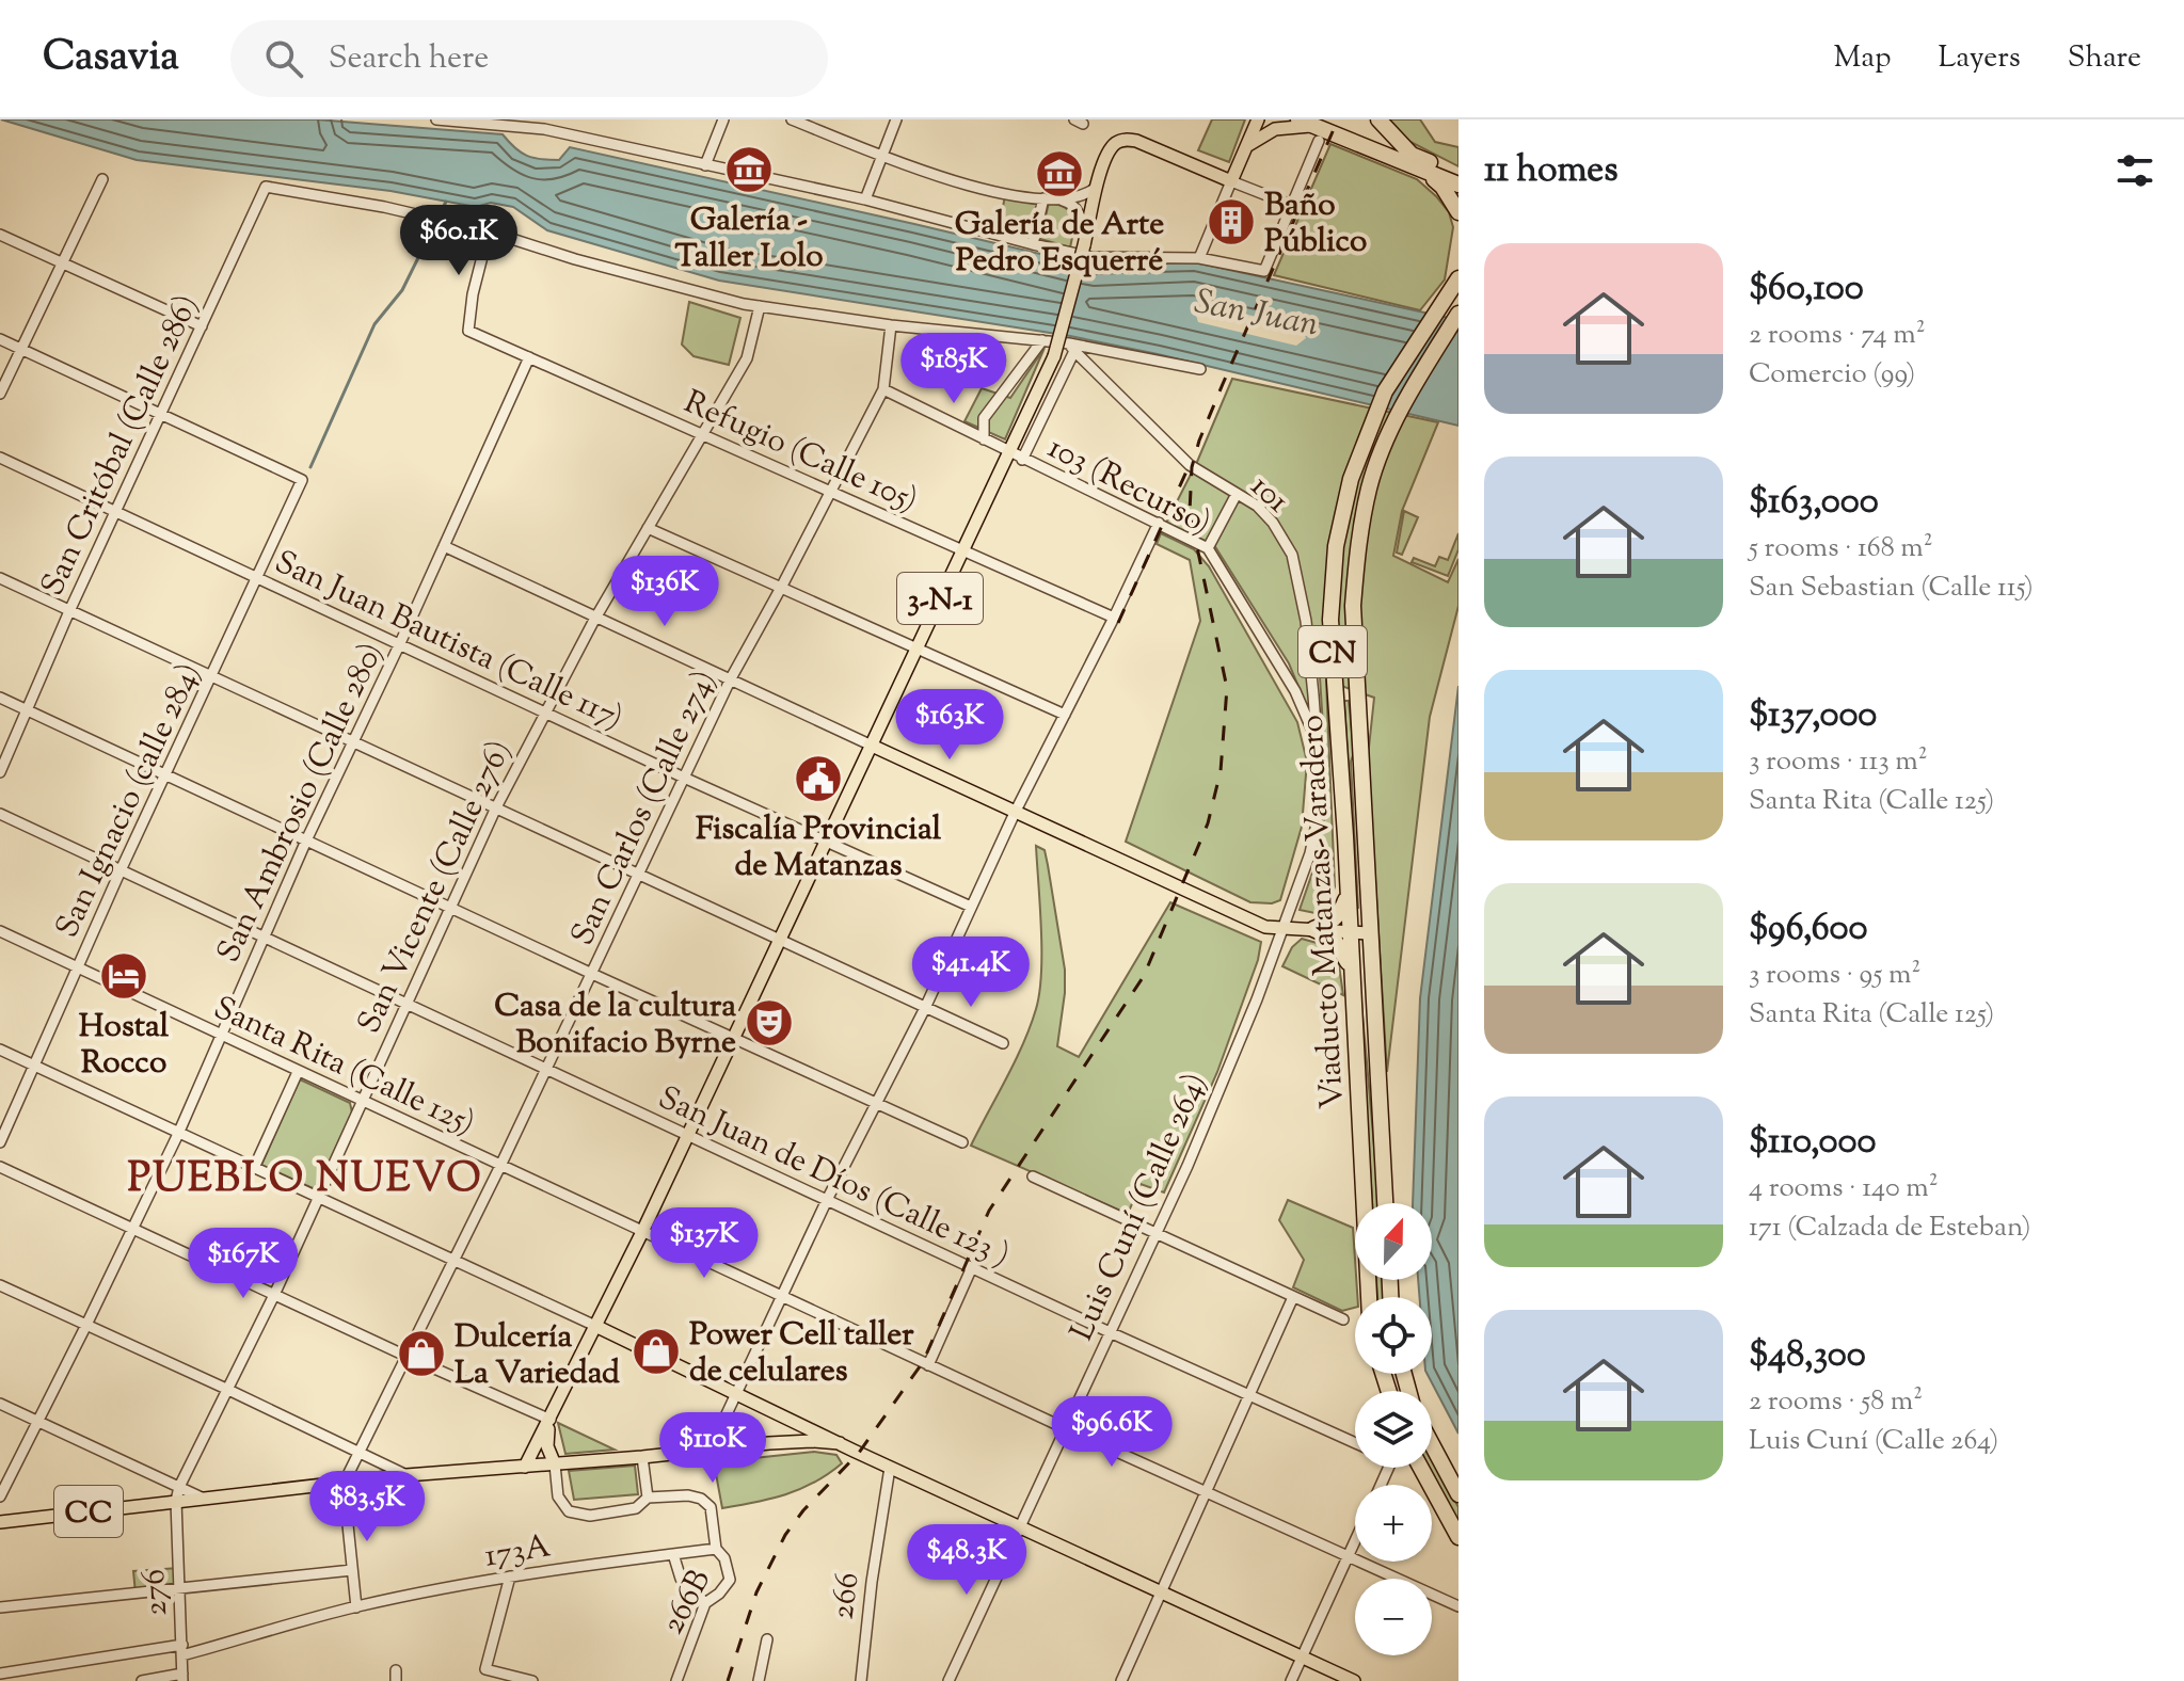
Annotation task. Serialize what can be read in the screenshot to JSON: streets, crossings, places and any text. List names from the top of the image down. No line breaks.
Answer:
{"streets":{"highway":["CN","Viaducto Matanzas-Varadero"],"main road":["3-N-1","CC"],"street":["San Critóbal (Calle 286)","Refugio (Calle 105)","103 (Recurso)","101","San Juan Bautista (Calle 117)","San Ignacio (calle 284)","San Ambrosio (Calle 280)","San Carlos (Calle 274)","San Vicente (Calle 276)","Santa Rita (Calle 125)","San Juan de Díos (Calle 123 )","Luis Cuní (Calle 264)","173A","276","266","266B"]},"crossings":[["San Critóbal (Calle 286)","Refugio (Calle 105)"],["San Critóbal (Calle 286)","San Juan Bautista (Calle 117)"],["San Critóbal (Calle 286)","San Ignacio (calle 284)"],["Refugio (Calle 105)","3-N-1"],["Refugio (Calle 105)","San Ambrosio (Calle 280)"],["Refugio (Calle 105)","San Carlos (Calle 274)"],["Refugio (Calle 105)","San Vicente (Calle 276)"],["103 (Recurso)","101"],["103 (Recurso)","3-N-1"],["103 (Recurso)","San Carlos (Calle 274)"],["103 (Recurso)","Luis Cuní (Calle 264)"],["101","Luis Cuní (Calle 264)"],["3-N-1","San Juan Bautista (Calle 117)"],["3-N-1","Santa Rita (Calle 125)"],["3-N-1","San Juan de Díos (Calle 123 )"],["3-N-1","CC"],["San Juan Bautista (Calle 117)","San Ignacio (calle 284)"],["San Juan Bautista (Calle 117)","San Ambrosio (Calle 280)"],["San Juan Bautista (Calle 117)","San Carlos (Calle 274)"],["San Juan Bautista (Calle 117)","San Vicente (Calle 276)"],["CN","Viaducto Matanzas-Varadero"],["San Ignacio (calle 284)","Santa Rita (Calle 125)"],["San Ignacio (calle 284)","San Juan de Díos (Calle 123 )"],["San Ambrosio (Calle 280)","Santa Rita (Calle 125)"],["San Ambrosio (Calle 280)","San Juan de Díos (Calle 123 )"],["San Carlos (Calle 274)","Santa Rita (Calle 125)"],["San Carlos (Calle 274)","San Juan de Díos (Calle 123 )"],["San Carlos (Calle 274)","CC"],["San Vicente (Calle 276)","Santa Rita (Calle 125)"],["San Vicente (Calle 276)","San Juan de Díos (Calle 123 )"],["San Vicente (Calle 276)","CC"],["San Vicente (Calle 276)","276"],["Santa Rita (Calle 125)","Luis Cuní (Calle 264)"],["San Juan de Díos (Calle 123 )","Luis Cuní (Calle 264)"],["CC","276"],["173A","276"],["173A","266B"]],"districts":["PUEBLO NUEVO"],"water":["San Juan"],"places":{"museum":["Galería - Taller Lolo","Galería de Arte Pedro Esquerré"],"building":["Baño Público"],"public building":["Fiscalía Provincial de Matanzas"],"hotel":["Hostal Rocco"],"theatre":["Casa de la cultura Bonifacio Byrne"],"shop":["Power Cell taller de celulares","Dulcería La Variedad"]},"north":"top","page":{"header":"Casavia","search":"Search here","nav":["Map","Layers","Share"],"heading":"11 homes","price":["$60.1K","$185K","$136K","$163K","$41.4K","$137K","$167K","$96.6K","$110K","$83.5K","$48.3K"],"list":[{"name":"$60,100","note":"2 rooms · 74 m² · Comercio (99)"},{"name":"$163,000","note":"5 rooms · 168 m² · San Sebastian (Calle 115)"},{"name":"$137,000","note":"3 rooms · 113 m² · Santa Rita (Calle 125)"},{"name":"$96,600","note":"3 rooms · 95 m² · Santa Rita (Calle 125)"},{"name":"$110,000","note":"4 rooms · 140 m² · 171 (Calzada de Esteban)"},{"name":"$48,300","note":"2 rooms · 58 m² · Luis Cuní (Calle 264)"}],"map_buttons":["+","−"]}}
